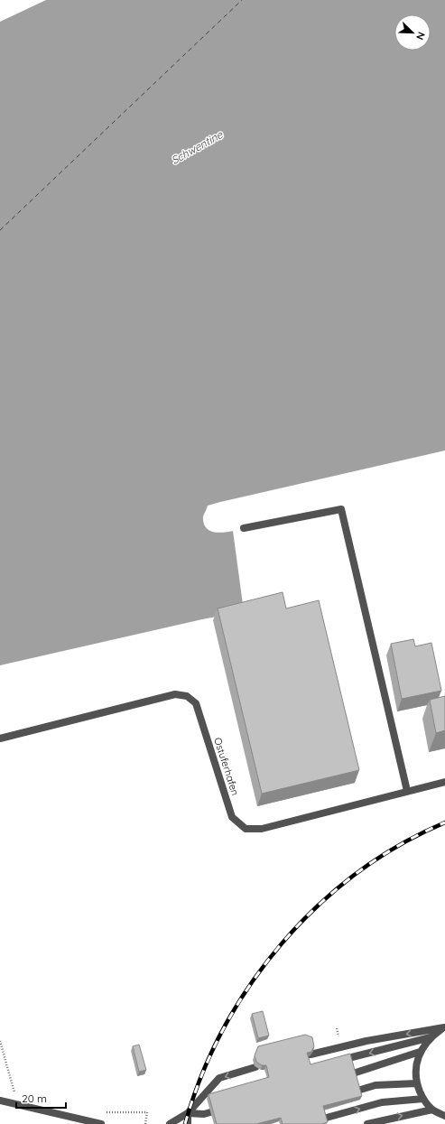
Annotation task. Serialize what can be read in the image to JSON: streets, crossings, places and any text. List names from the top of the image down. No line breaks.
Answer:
{"streets":{"street":["Ostuferhafen"]},"water":["Schwentine"],"scale_bar":"20 m","north":"bottom right"}
